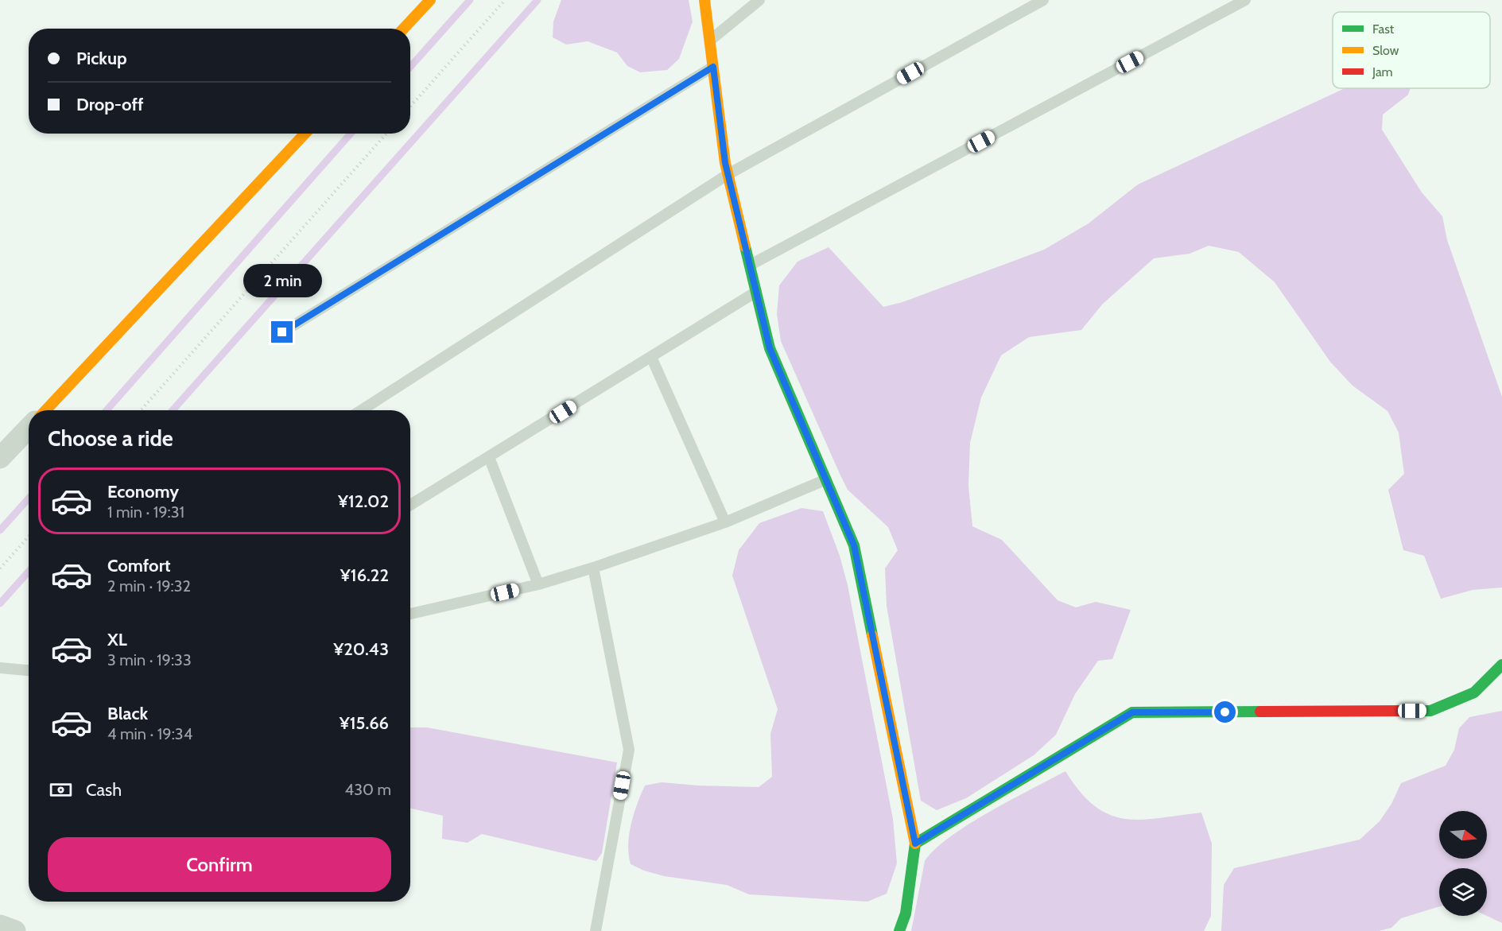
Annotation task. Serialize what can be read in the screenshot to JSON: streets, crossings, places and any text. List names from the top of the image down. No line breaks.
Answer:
{"legend":["Fast","Slow","Jam"],"north":"right","page":{"banner":["Pickup","Drop-off"],"bubble":"2 min","heading":"Choose a ride","list":[{"name":"Economy","note":"1 min · 19:31","value":"¥12.02"},{"name":"Comfort","note":"2 min · 19:32","value":"¥16.22"},{"name":"XL","note":"3 min · 19:33","value":"¥20.43"},{"name":"Black","note":"4 min · 19:34","value":"¥15.66"}],"pay":["Cash","430 m"],"buttons":"Confirm"}}
